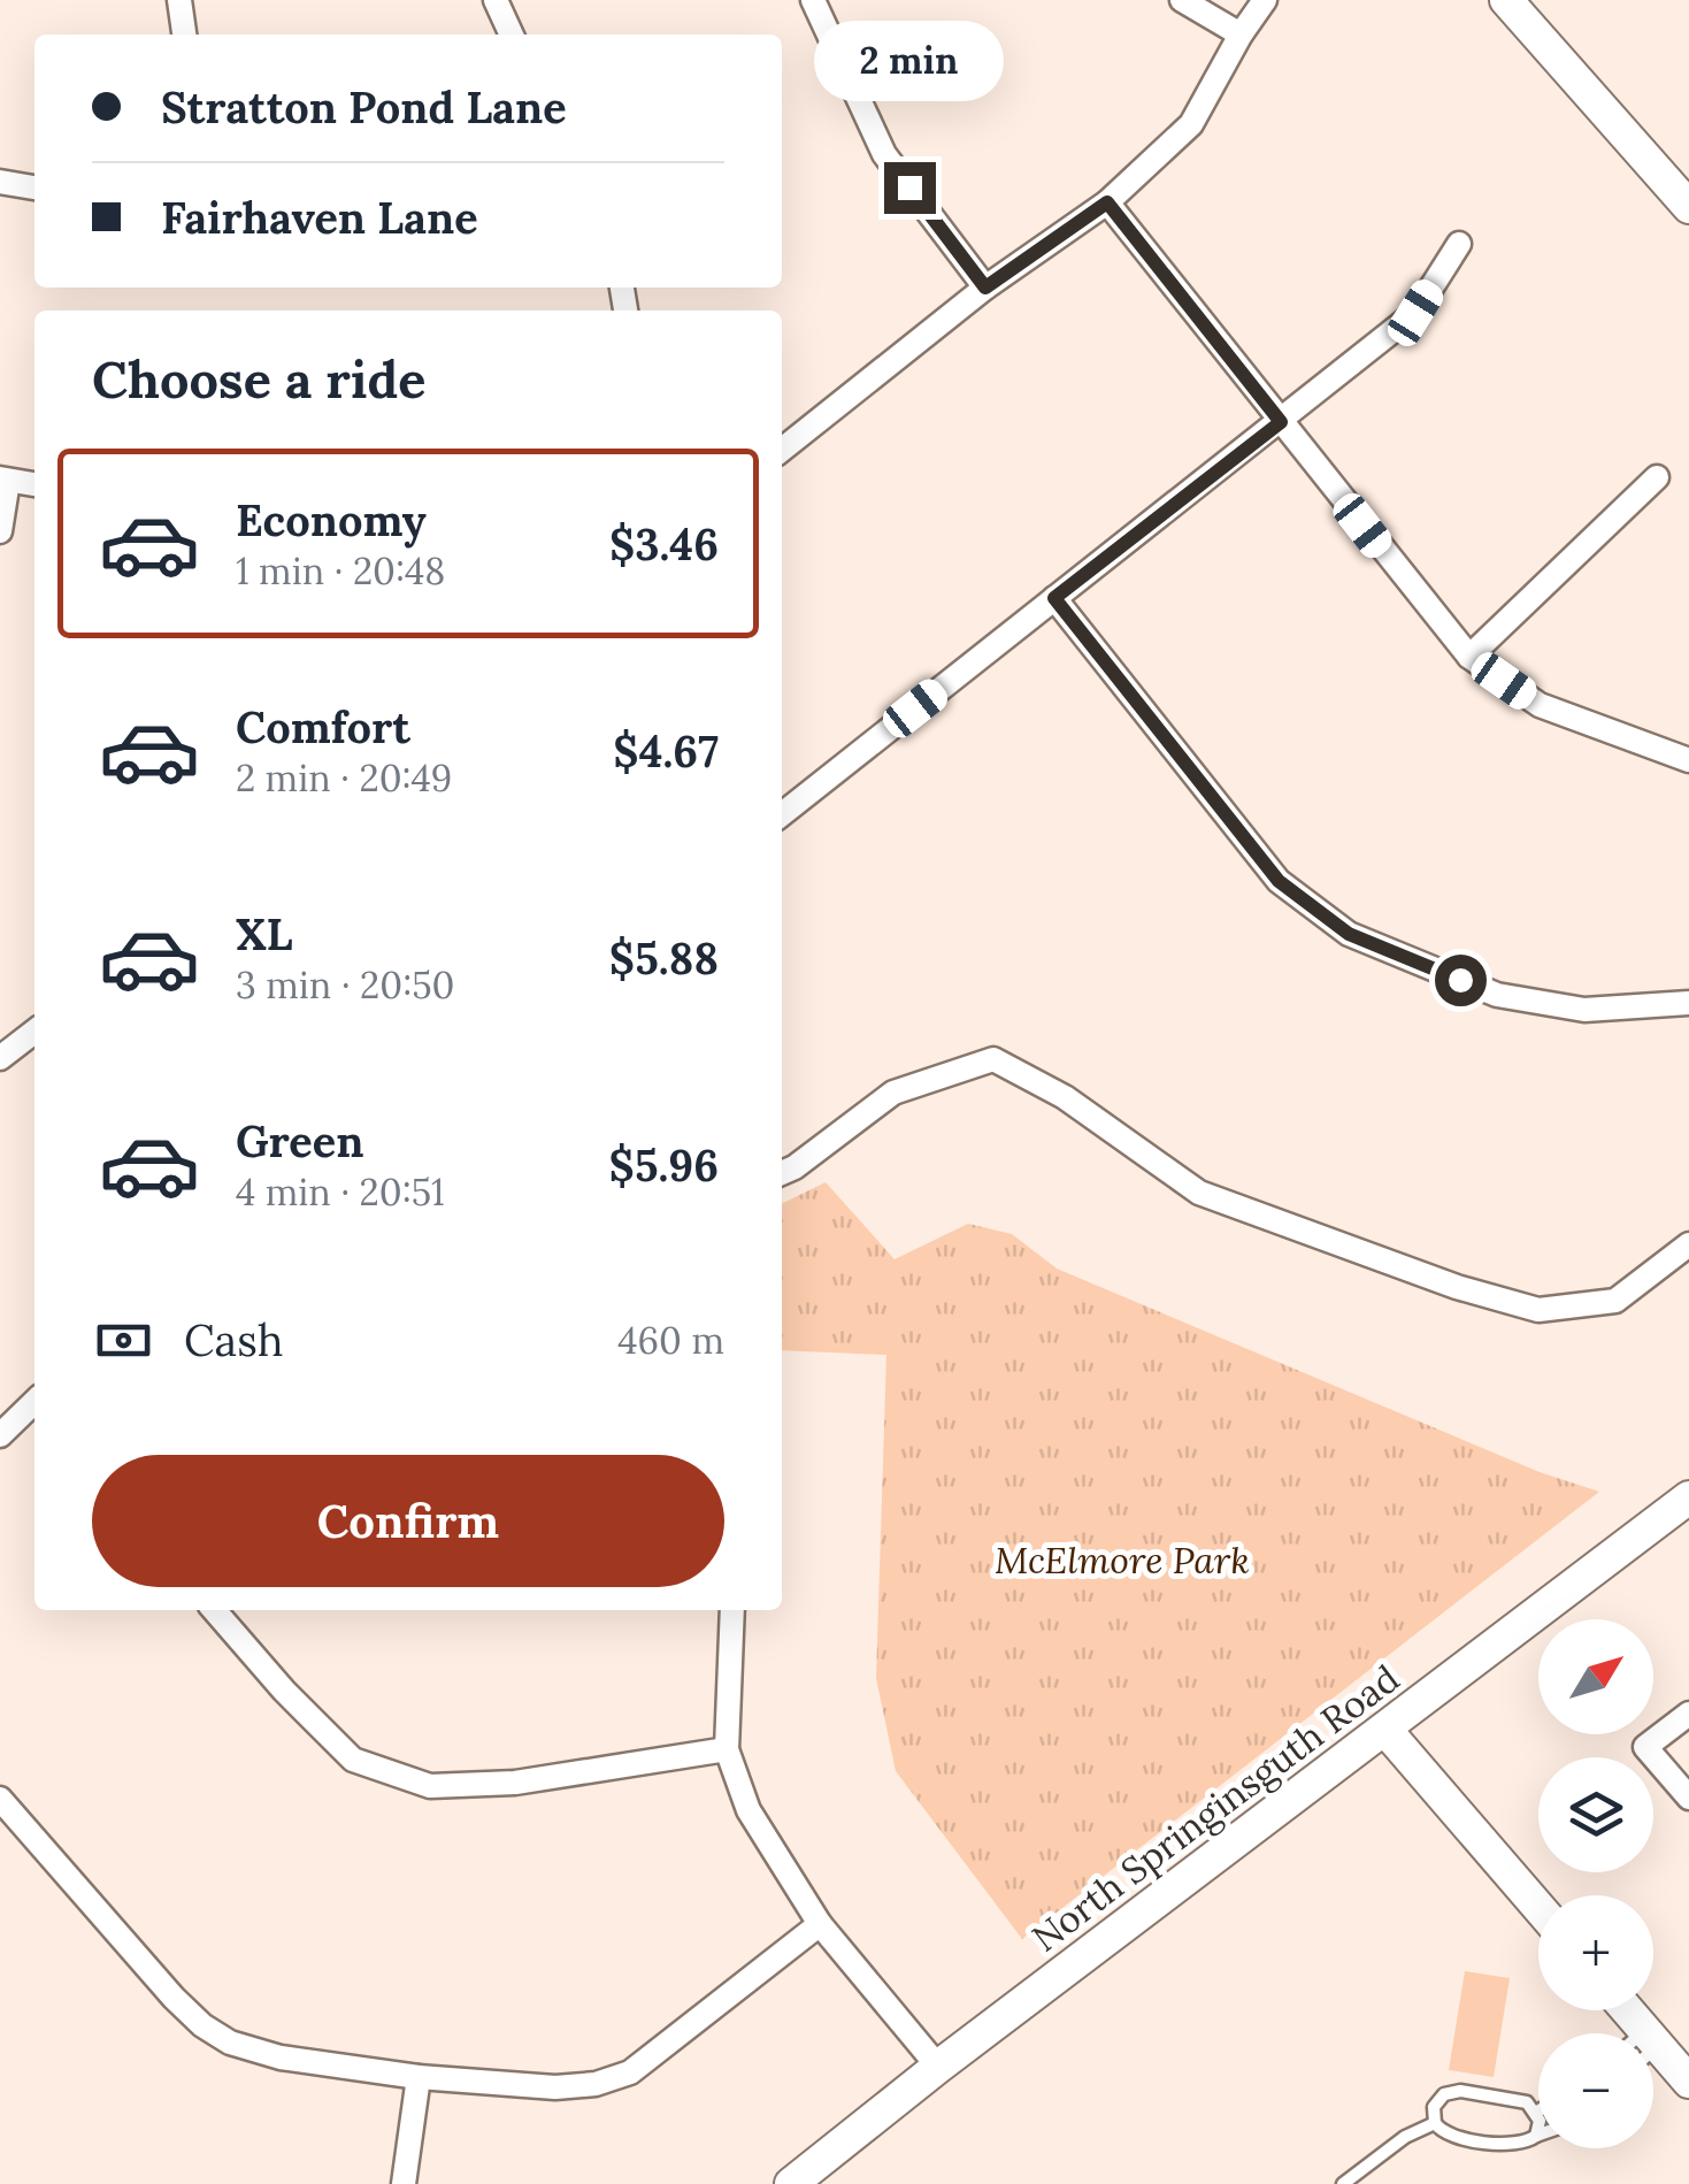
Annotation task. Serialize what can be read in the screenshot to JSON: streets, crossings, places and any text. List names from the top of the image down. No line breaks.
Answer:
{"streets":{"street":["North Springinsguth Road"]},"parks":["McElmore Park"],"north":"top right","page":{"bubble":"2 min","banner":["Stratton Pond Lane","Fairhaven Lane"],"heading":"Choose a ride","list":[{"name":"Economy","note":"1 min · 20:48","value":"$3.46"},{"name":"Comfort","note":"2 min · 20:49","value":"$4.67"},{"name":"XL","note":"3 min · 20:50","value":"$5.88"},{"name":"Green","note":"4 min · 20:51","value":"$5.96"}],"pay":["Cash","460 m"],"buttons":"Confirm","map_buttons":["+","−"]}}
